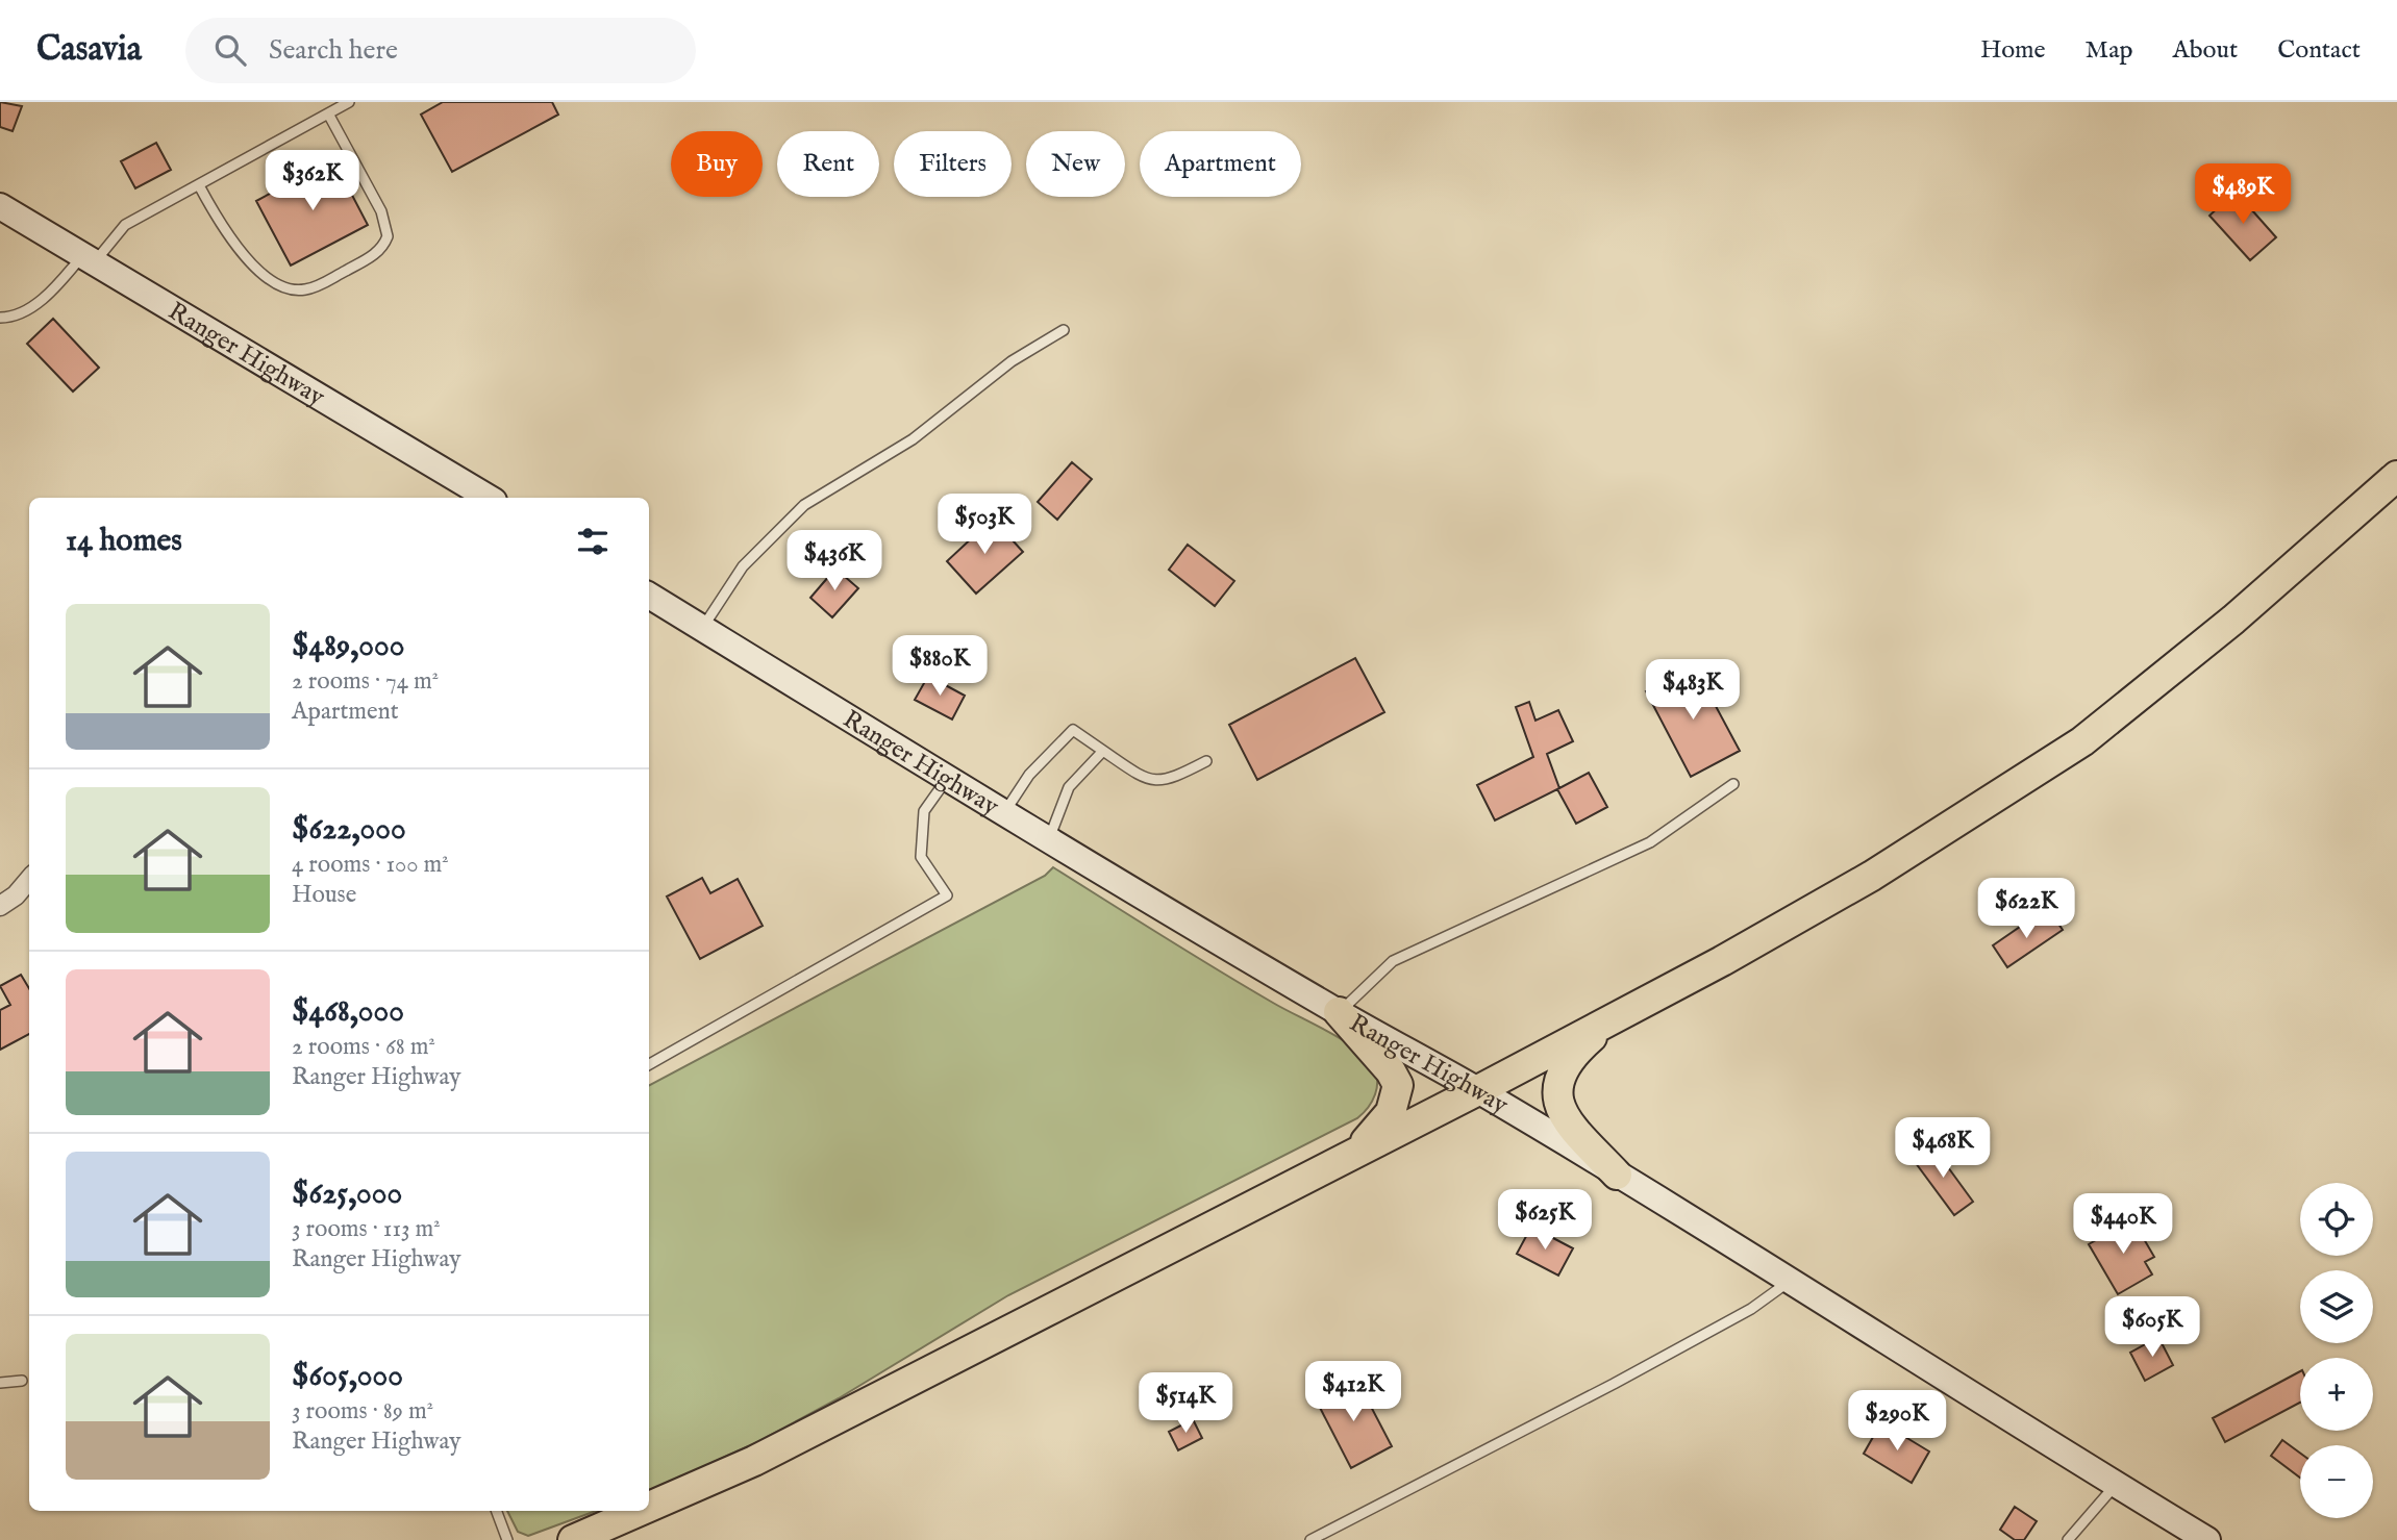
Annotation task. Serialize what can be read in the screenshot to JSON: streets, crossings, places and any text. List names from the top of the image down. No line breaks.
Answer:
{"streets":{"main road":["Ranger Highway"]},"page":{"header":"Casavia","search":"Search here","nav":["Home","Map","About","Contact"],"chip":["Buy","Rent","Filters","New","Apartment"],"price":["$362K","$489K","$503K","$436K","$880K","$483K","$622K","$468K","$625K","$440K","$605K","$412K","$514K","$290K"],"heading":"14 homes","list":[{"name":"$489,000","note":"2 rooms · 74 m² · Apartment"},{"name":"$622,000","note":"4 rooms · 100 m² · House"},{"name":"$468,000","note":"2 rooms · 68 m² · Ranger Highway"},{"name":"$625,000","note":"3 rooms · 113 m² · Ranger Highway"},{"name":"$605,000","note":"3 rooms · 89 m² · Ranger Highway"}],"map_buttons":["+","−"]}}
